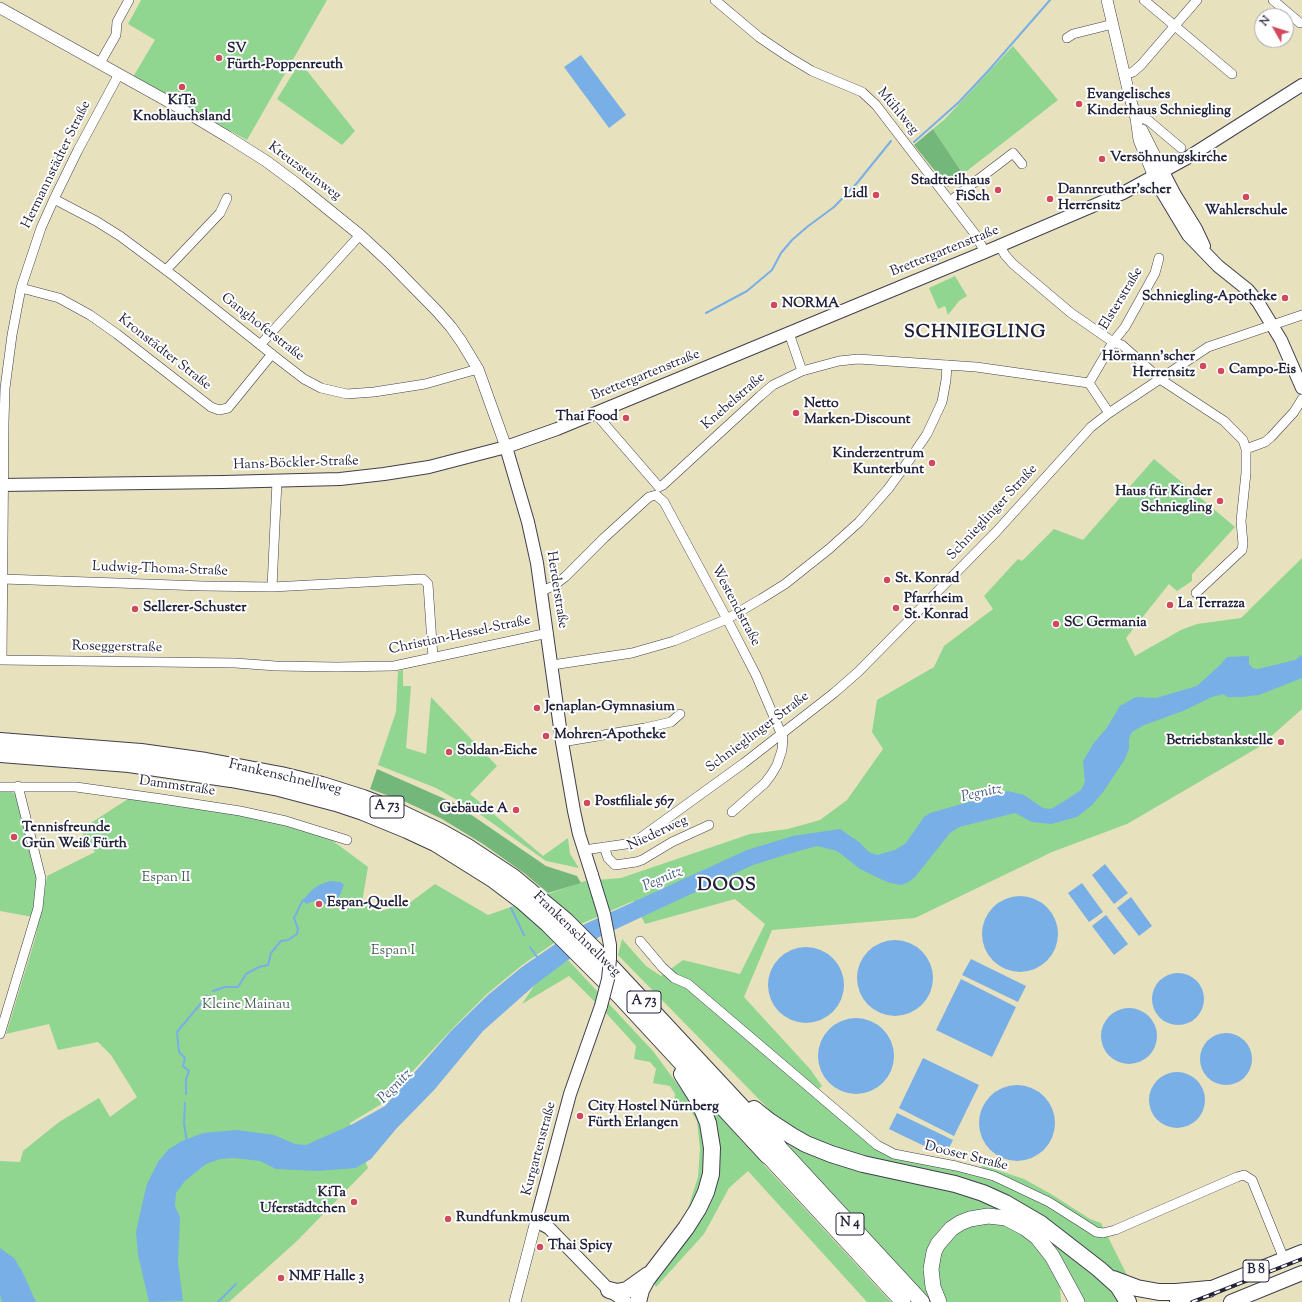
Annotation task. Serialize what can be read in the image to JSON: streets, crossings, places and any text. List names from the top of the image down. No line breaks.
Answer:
{"streets":{"highway":["Frankenschnellweg","A 73","N 4"],"main road":["Brettergartenstraße","Hans-Böckler-Straße","Herderstraße","Kurgartenstraße","B 8"],"street":["Mühlweg","Hermannstädter Straße","Kreuzsteinweg","Elsterstraße","Ganghoferstraße","Kronstädter Straße","Knebelstraße","Schnieglinger Straße","Ludwig-Thoma-Straße","Westendstraße","Christian-Hessel-Straße","Roseggerstraße","Dammstraße","Niederweg","Dooser Straße"]},"crossings":[["Mühlweg","Brettergartenstraße"],["Hermannstädter Straße","Kreuzsteinweg"],["Hermannstädter Straße","Ganghoferstraße"],["Hermannstädter Straße","Kronstädter Straße"],["Hermannstädter Straße","Hans-Böckler-Straße"],["Hermannstädter Straße","Ludwig-Thoma-Straße"],["Hermannstädter Straße","Roseggerstraße"],["Kreuzsteinweg","Ganghoferstraße"],["Kreuzsteinweg","Hans-Böckler-Straße"],["Kreuzsteinweg","Herderstraße"],["Brettergartenstraße","Hans-Böckler-Straße"],["Brettergartenstraße","Westendstraße"],["Elsterstraße","Knebelstraße"],["Ganghoferstraße","Kronstädter Straße"],["Knebelstraße","Herderstraße"],["Knebelstraße","Westendstraße"],["Hans-Böckler-Straße","Herderstraße"],["Hans-Böckler-Straße","Westendstraße"],["Schnieglinger Straße","Herderstraße"],["Schnieglinger Straße","Westendstraße"],["Schnieglinger Straße","Niederweg"],["Ludwig-Thoma-Straße","Christian-Hessel-Straße"],["Herderstraße","Christian-Hessel-Straße"],["Herderstraße","Kurgartenstraße"],["Christian-Hessel-Straße","Roseggerstraße"],["Dooser Straße","B 8"]],"districts":["SCHNIEGLING","DOOS"],"water":["Pegnitz"],"parks":["Espan II","Espan I","Kleine Mainau"],"places":["SV Fürth-Poppenreuth","KiTa Knoblauchsland","Evangelisches Kinderhaus Schniegling","Versöhnungskirche","Stadtteilhaus FiSch","Lidl","Wahlerschule","Dannreuther’scher Herrensitz","Schniegling-Apotheke","NORMA","Hörmann’scher Herrensitz","Campo-Eis","Netto Marken-Discount","Thai Food","Kinderzentrum Kunterbunt","Haus für Kinder Schniegling","St. Konrad","La Terrazza","Pfarrheim St. Konrad","Sellerer-Schuster","SC Germania","Jenaplan-Gymnasium","Mohren-Apotheke","Betriebstankstelle","Soldan-Eiche","Postfiliale 567","Gebäude A","Tennisfreunde Grün Weiß Fürth","Espan-Quelle","City Hostel Nürnberg Fürth Erlangen","KiTa Uferstädtchen","Rundfunkmuseum","Thai Spicy","NMF Halle 3"],"north":"top left"}
